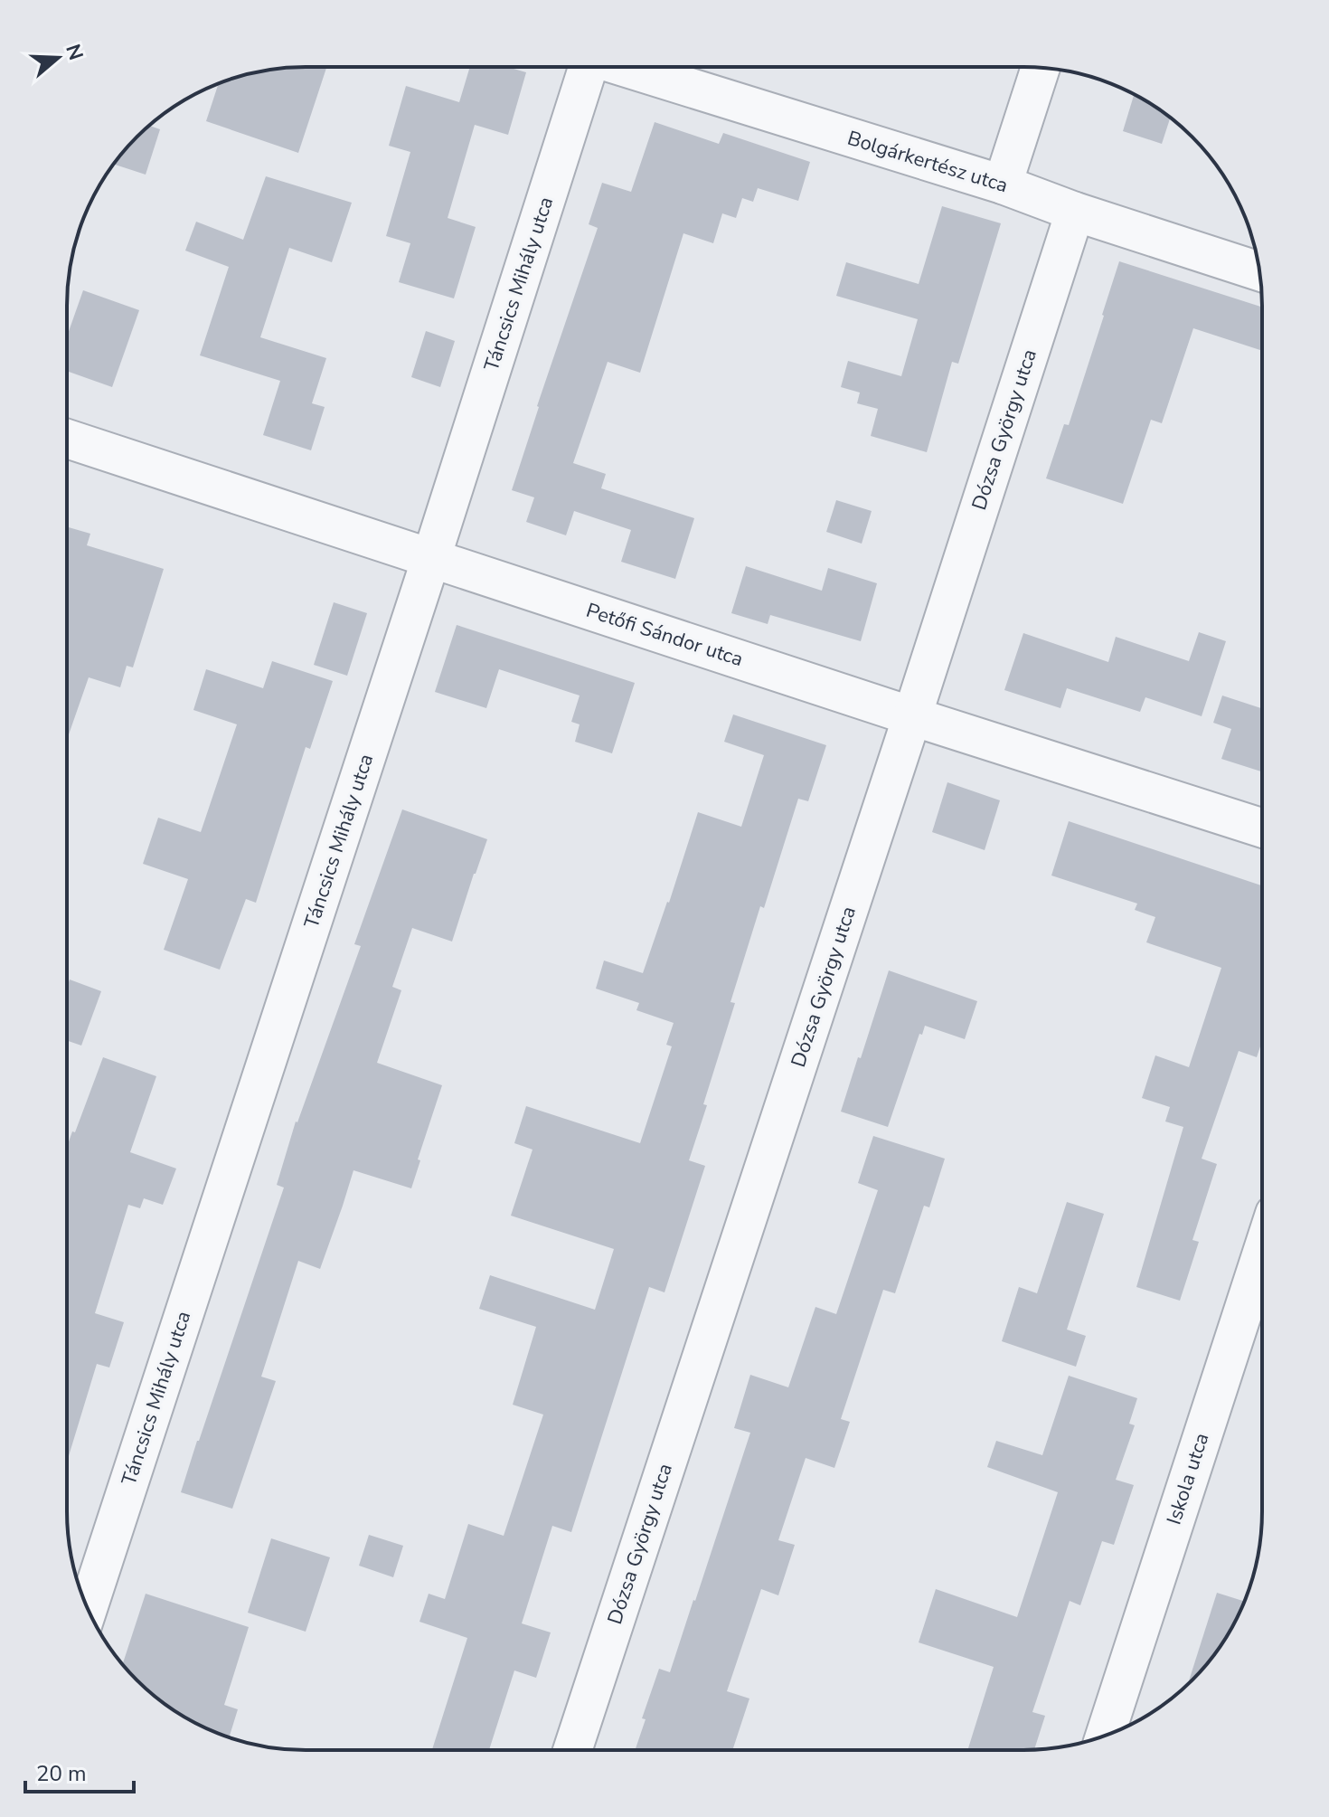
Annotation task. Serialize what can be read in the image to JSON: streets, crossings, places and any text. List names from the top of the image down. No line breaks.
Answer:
{"streets":{"street":["Bolgárkertész utca","Táncsics Mihály utca","Dózsa György utca","Petőfi Sándor utca","Iskola utca"]},"crossings":[["Bolgárkertész utca","Dózsa György utca"],["Táncsics Mihály utca","Petőfi Sándor utca"],["Dózsa György utca","Petőfi Sándor utca"]],"scale_bar":"20 m","north":"right"}
